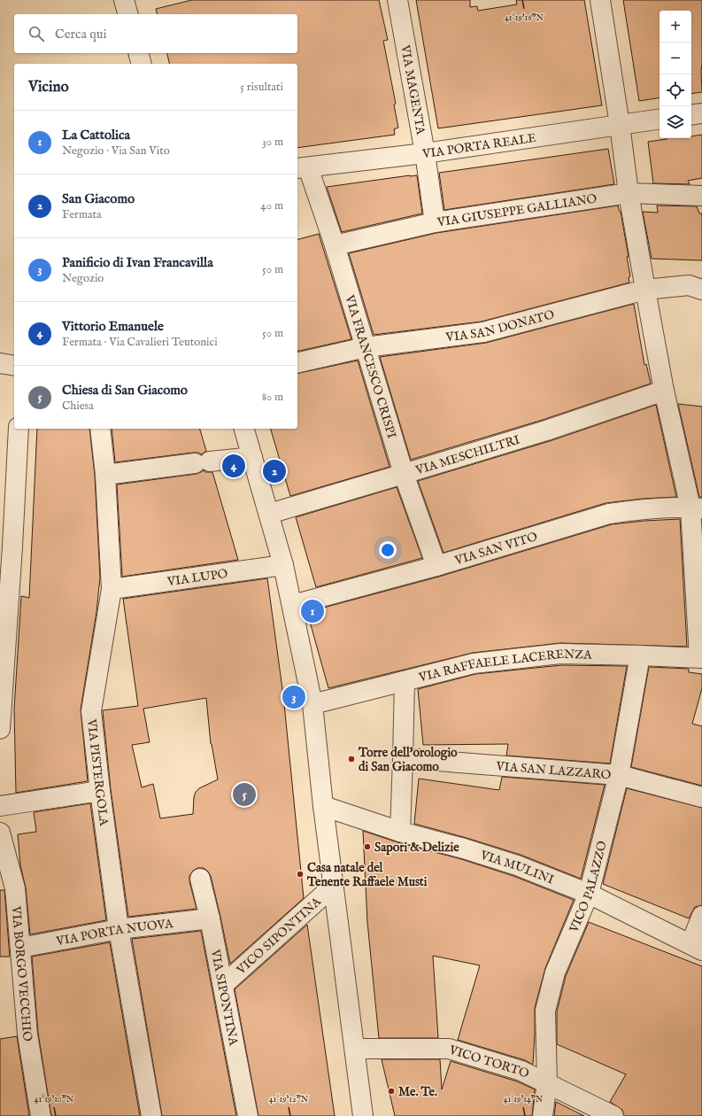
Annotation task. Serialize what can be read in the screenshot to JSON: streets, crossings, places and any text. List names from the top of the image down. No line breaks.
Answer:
{"streets":{"street":["VIA MAGENTA","VIA PORTA REALE","VIA GIUSEPPE GALLIANO","VIA SAN DONATO","VIA FRANCESCO CRISPI","VIA MESCHILTRI","VIA SAN VITO","VIA LUPO","VIA RAFFAELE LACERENZA","VIA SAN LAZZARO","VIA PISTERGOLA","VIA MULINI","VICO PALAZZO","VIA PORTA NUOVA","VICO SIPONTINA","VIA BORGO VECCHIO","VIA SIPONTINA","VICO TORTO"]},"crossings":[["VIA MAGENTA","VIA PORTA REALE"],["VIA MAGENTA","VIA GIUSEPPE GALLIANO"],["VIA PORTA REALE","VIA FRANCESCO CRISPI"],["VIA GIUSEPPE GALLIANO","VIA FRANCESCO CRISPI"],["VIA SAN DONATO","VIA FRANCESCO CRISPI"],["VIA FRANCESCO CRISPI","VIA MESCHILTRI"],["VIA FRANCESCO CRISPI","VIA SAN VITO"],["VIA LUPO","VIA PISTERGOLA"],["VIA RAFFAELE LACERENZA","VICO PALAZZO"],["VIA SAN LAZZARO","VICO PALAZZO"],["VIA PISTERGOLA","VIA PORTA NUOVA"],["VIA MULINI","VICO PALAZZO"],["VICO PALAZZO","VICO TORTO"],["VIA PORTA NUOVA","VIA BORGO VECCHIO"],["VIA PORTA NUOVA","VIA SIPONTINA"],["VICO SIPONTINA","VIA SIPONTINA"]],"places":["Torre dell'orologio di San Giacomo","Sapori & Delizie","Casa natale del Tenente Raffaele Musti","Me. Te."],"page":{"map_buttons":["+","−"],"search":"Cerca qui","heading":["Vicino","5 risultati"],"list":[{"mark":"1","name":"La Cattolica","note":"Negozio · Via San Vito","value":"30 m"},{"mark":"2","name":"San Giacomo","note":"Fermata","value":"40 m"},{"mark":"3","name":"Panificio di Ivan Francavilla","note":"Negozio","value":"50 m"},{"mark":"4","name":"Vittorio Emanuele","note":"Fermata · Via Cavalieri Teutonici","value":"50 m"},{"mark":"5","name":"Chiesa di San Giacomo","note":"Chiesa","value":"80 m"}],"pins":["4","2","1","3","5"]},"coordinates":["41°19'16\"N","41°19'10\"N","41°19'12\"N","41°19'14\"N"]}
